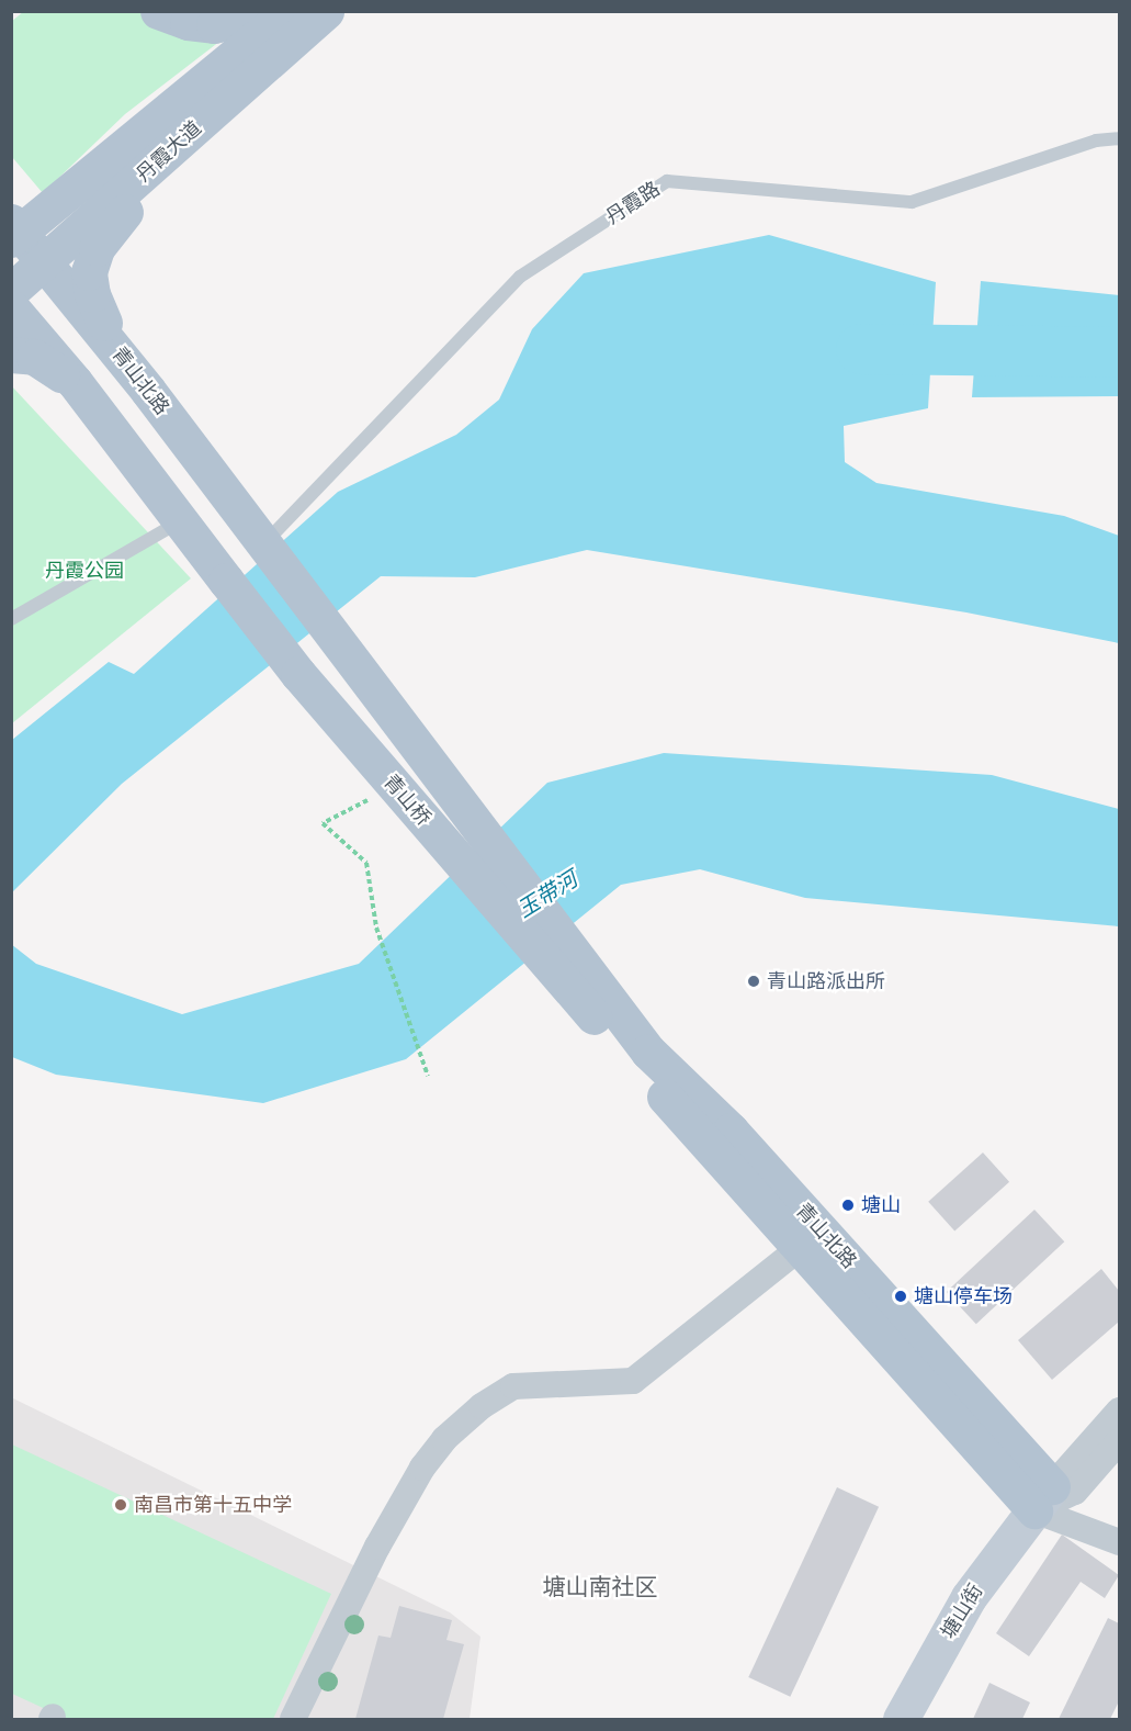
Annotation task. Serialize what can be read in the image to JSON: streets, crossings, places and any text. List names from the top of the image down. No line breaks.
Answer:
{"streets":{"main road":["丹霞大道","青山北路","青山桥","塘山街"],"lane":["丹霞路"]},"crossings":[["丹霞大道","青山北路"],["丹霞路","青山北路"],["丹霞路","青山桥"],["青山北路","青山桥"],["青山北路","塘山街"]],"districts":["塘山南社区"],"water":["玉带河"],"parks":["丹霞公园"],"places":["青山路派出所","塘山","塘山停车场","南昌市第十五中学"]}
